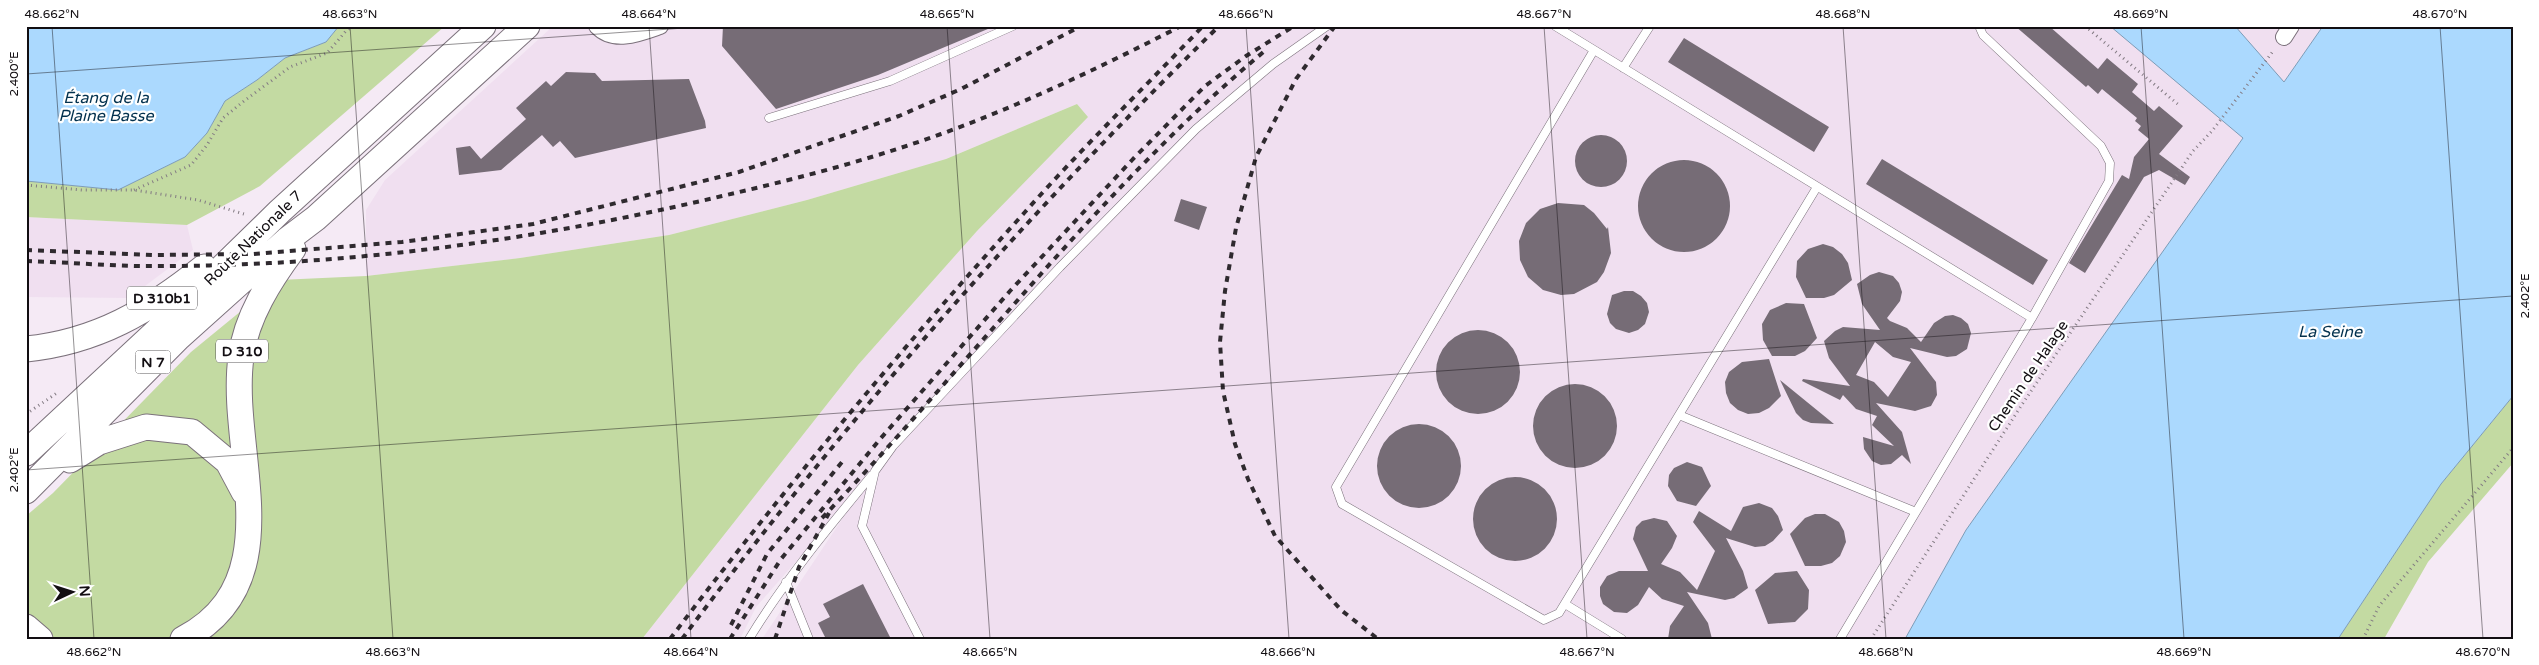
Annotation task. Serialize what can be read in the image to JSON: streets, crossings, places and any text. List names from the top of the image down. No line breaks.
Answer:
{"streets":{"main road":["Route Nationale 7","D 310b1","D 310","N 7"],"path":["Chemin de Halage"]},"crossings":[["Route Nationale 7","D 310b1"],["Route Nationale 7","D 310"]],"water":["Étang de la Plaine Basse","La Seine"],"north":"right","coordinates":["48.662°N","48.663°N","48.664°N","48.665°N","48.666°N","48.667°N","48.668°N","48.669°N","48.670°N","2.400°E","2.402°E"]}
